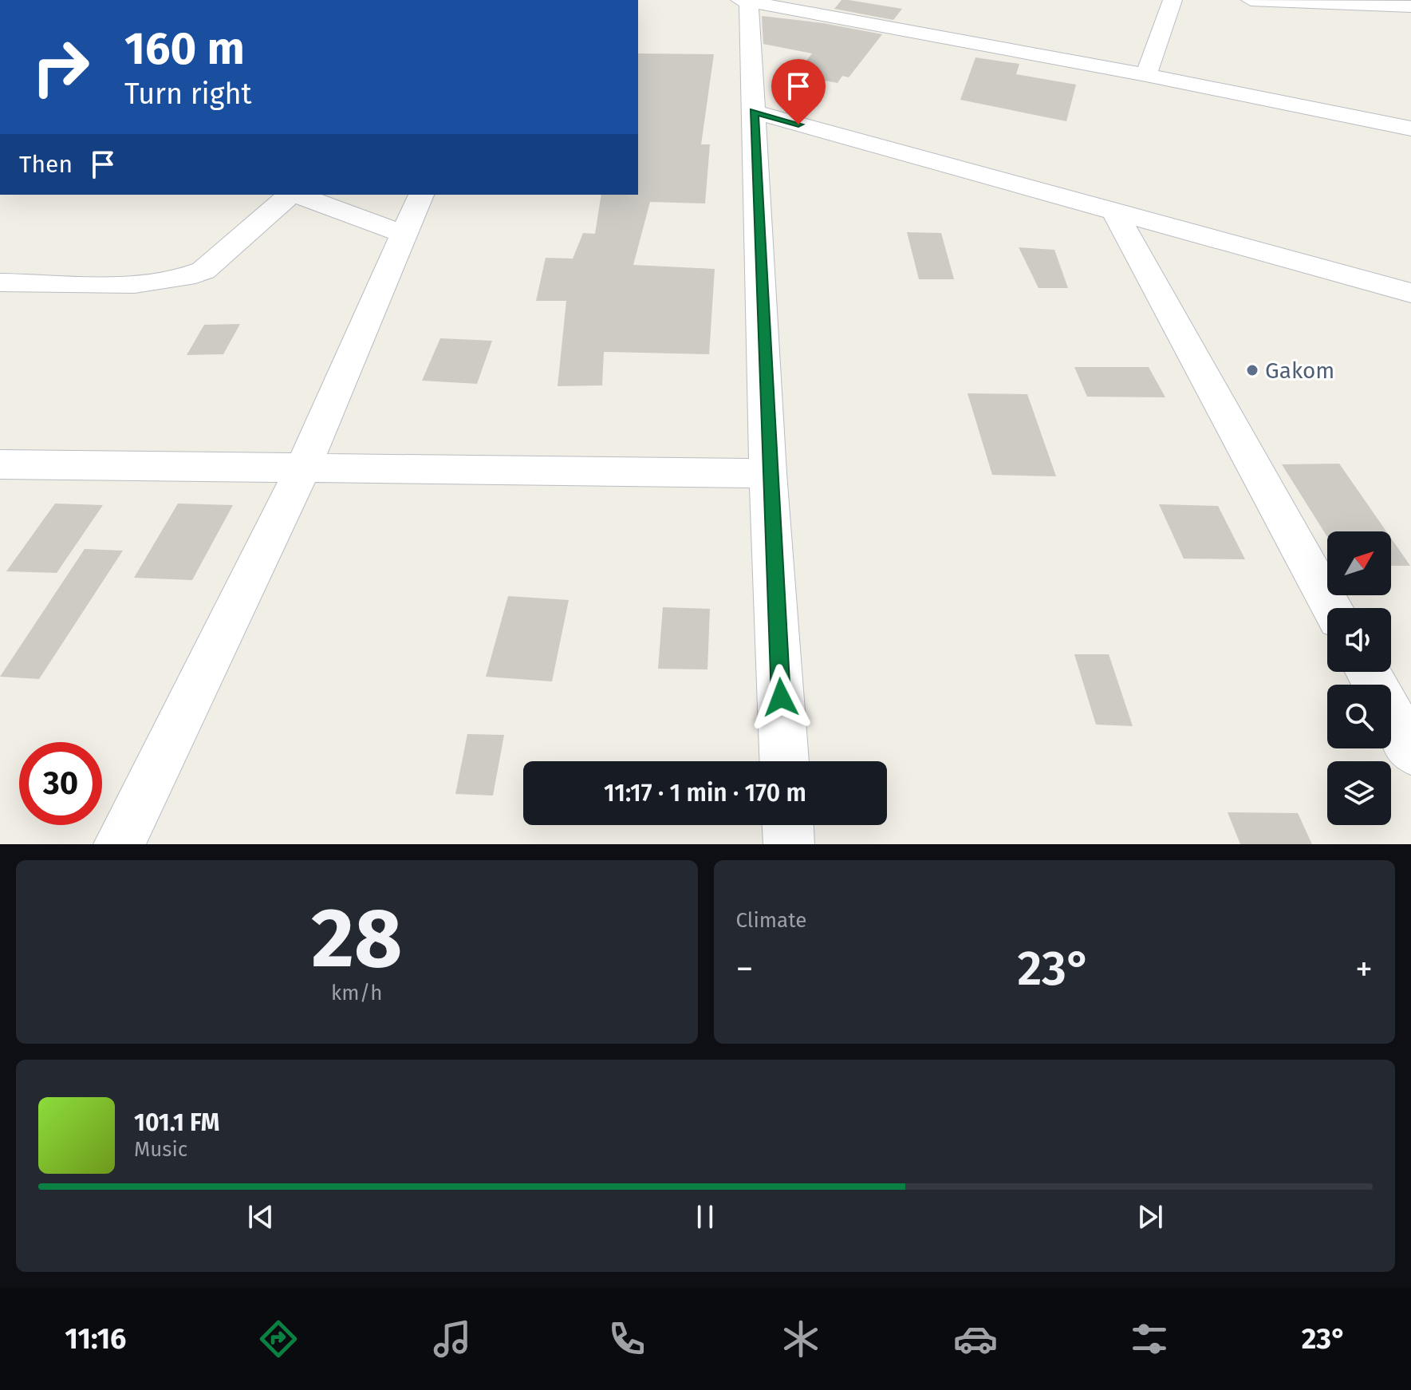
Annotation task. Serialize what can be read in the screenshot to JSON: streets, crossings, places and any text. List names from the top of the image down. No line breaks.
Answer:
{"places":["Gakom"],"north":"top right","page":{"turn":["160 m","Turn right"],"then":"Then","limit":"30","trip":"11:17 · 1 min · 170 m","tile":[["28","km/h"],"Climate"],"heat":["−","23°","+"],"song":["101.1 FM","Music"],"tabs":["11:16","23°"]}}
